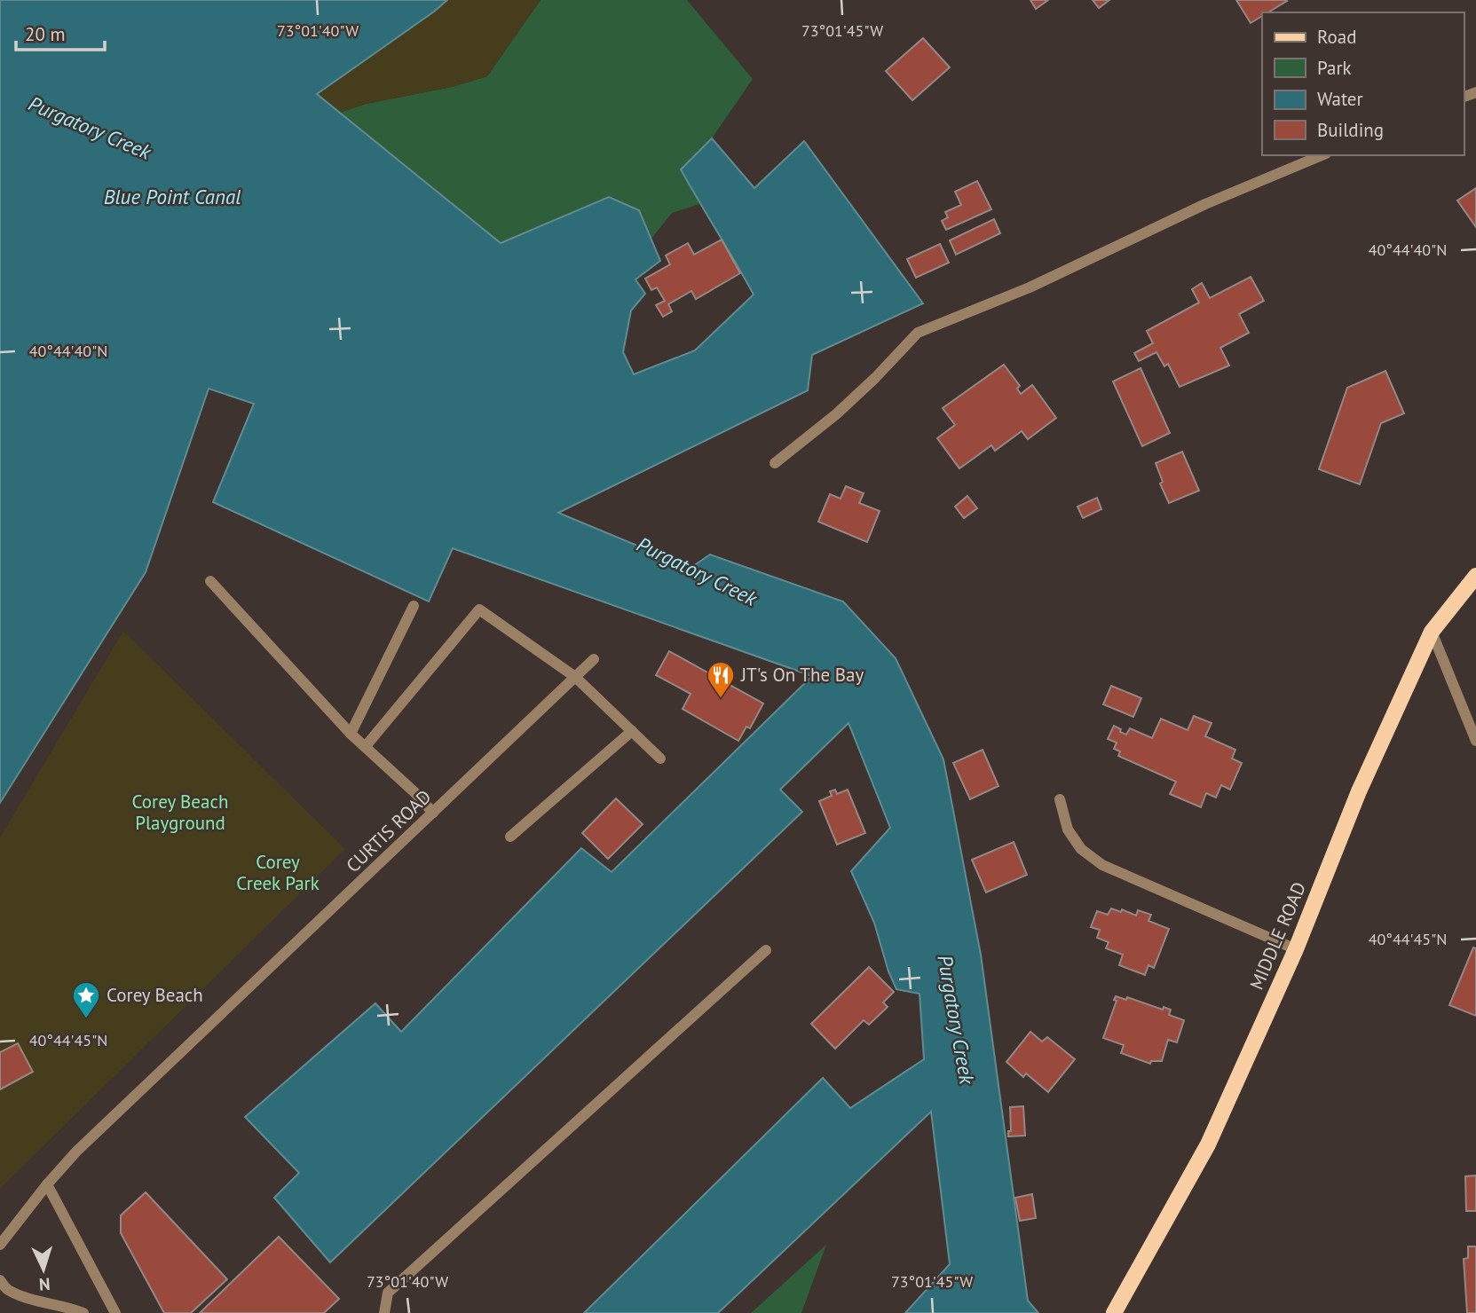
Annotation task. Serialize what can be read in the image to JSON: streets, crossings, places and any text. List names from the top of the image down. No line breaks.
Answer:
{"streets":{"main road":["MIDDLE ROAD"],"street":["CURTIS ROAD"]},"water":["Purgatory Creek","Blue Point Canal"],"parks":["Corey Beach Playground","Corey Creek Park"],"places":{"restaurant":["JT's On The Bay"],"place":["Corey Beach"]},"legend":["Road","Park","Water","Building"],"scale_bar":"20 m","north":"bottom","coordinates":["73°01'40\"W","73°01'45\"W","40°44'40\"N","40°44'45\"N"]}
